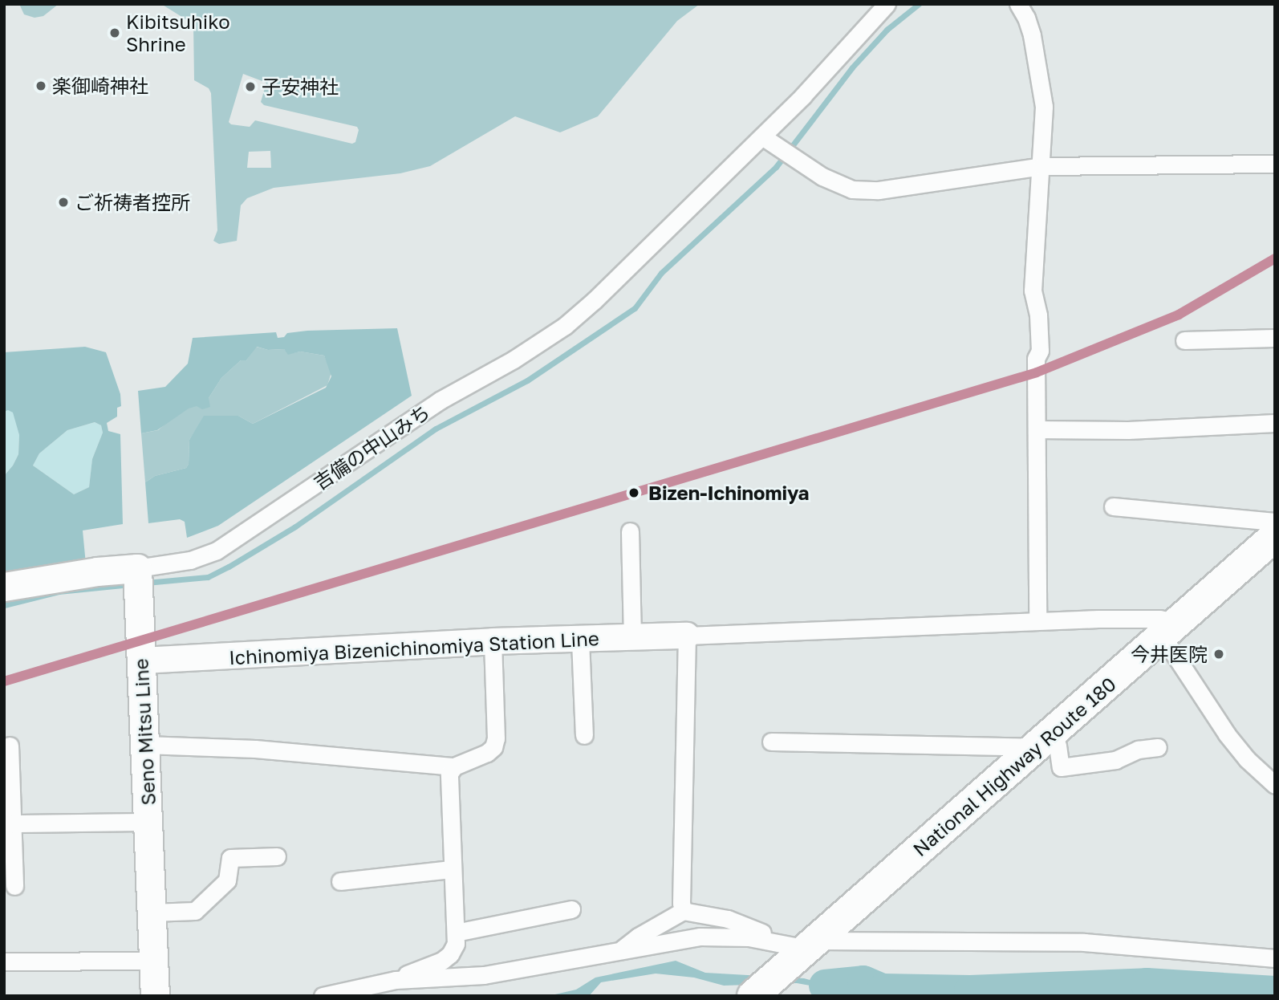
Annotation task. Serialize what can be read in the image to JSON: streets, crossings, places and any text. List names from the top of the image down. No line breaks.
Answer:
{"streets":{"highway":["National Highway Route 180"],"main road":["Ichinomiya Bizenichinomiya Station Line","Seno Mitsu Line"],"street":["吉備の中山みち"]},"crossings":[["吉備の中山みち","Seno Mitsu Line"],["Ichinomiya Bizenichinomiya Station Line","Seno Mitsu Line"]],"places":["Kibitsuhiko Shrine","楽御崎神社","子安神社","ご祈祷者控所","Bizen-Ichinomiya","今井医院"]}
